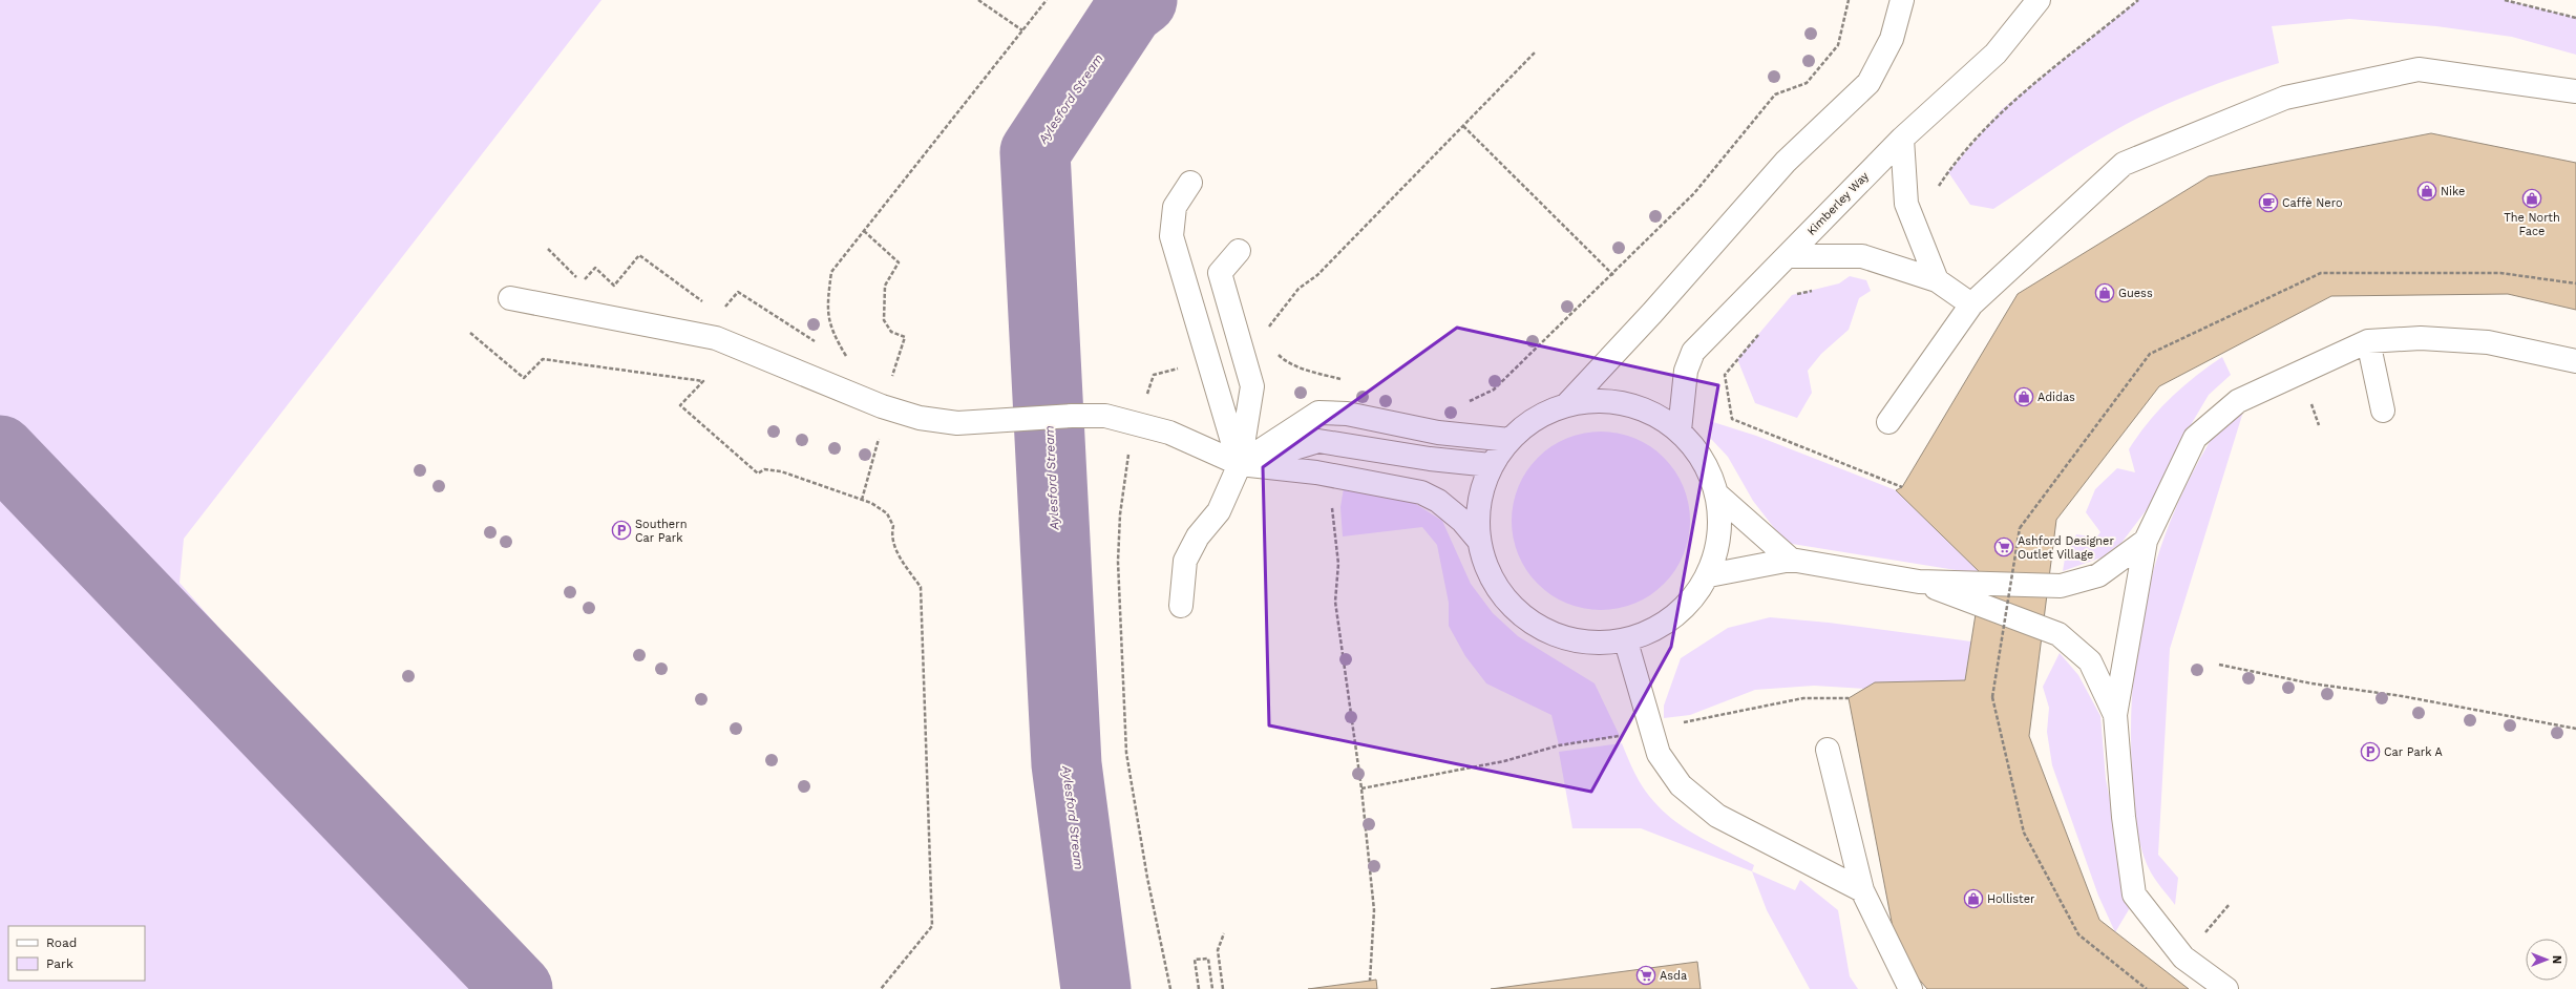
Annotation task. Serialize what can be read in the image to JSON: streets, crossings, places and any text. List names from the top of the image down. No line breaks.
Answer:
{"streets":{"street":["Kimberley Way"]},"water":["Aylesford Stream"],"places":{"shop":["Nike","The North Face","Guess","Adidas","Hollister"],"cafe":["Caffè Nero"],"parking":["Southern Car Park","Car Park A"],"supermarket":["Ashford Designer Outlet Village","Asda"]},"legend":["Road","Park"],"north":"right"}
